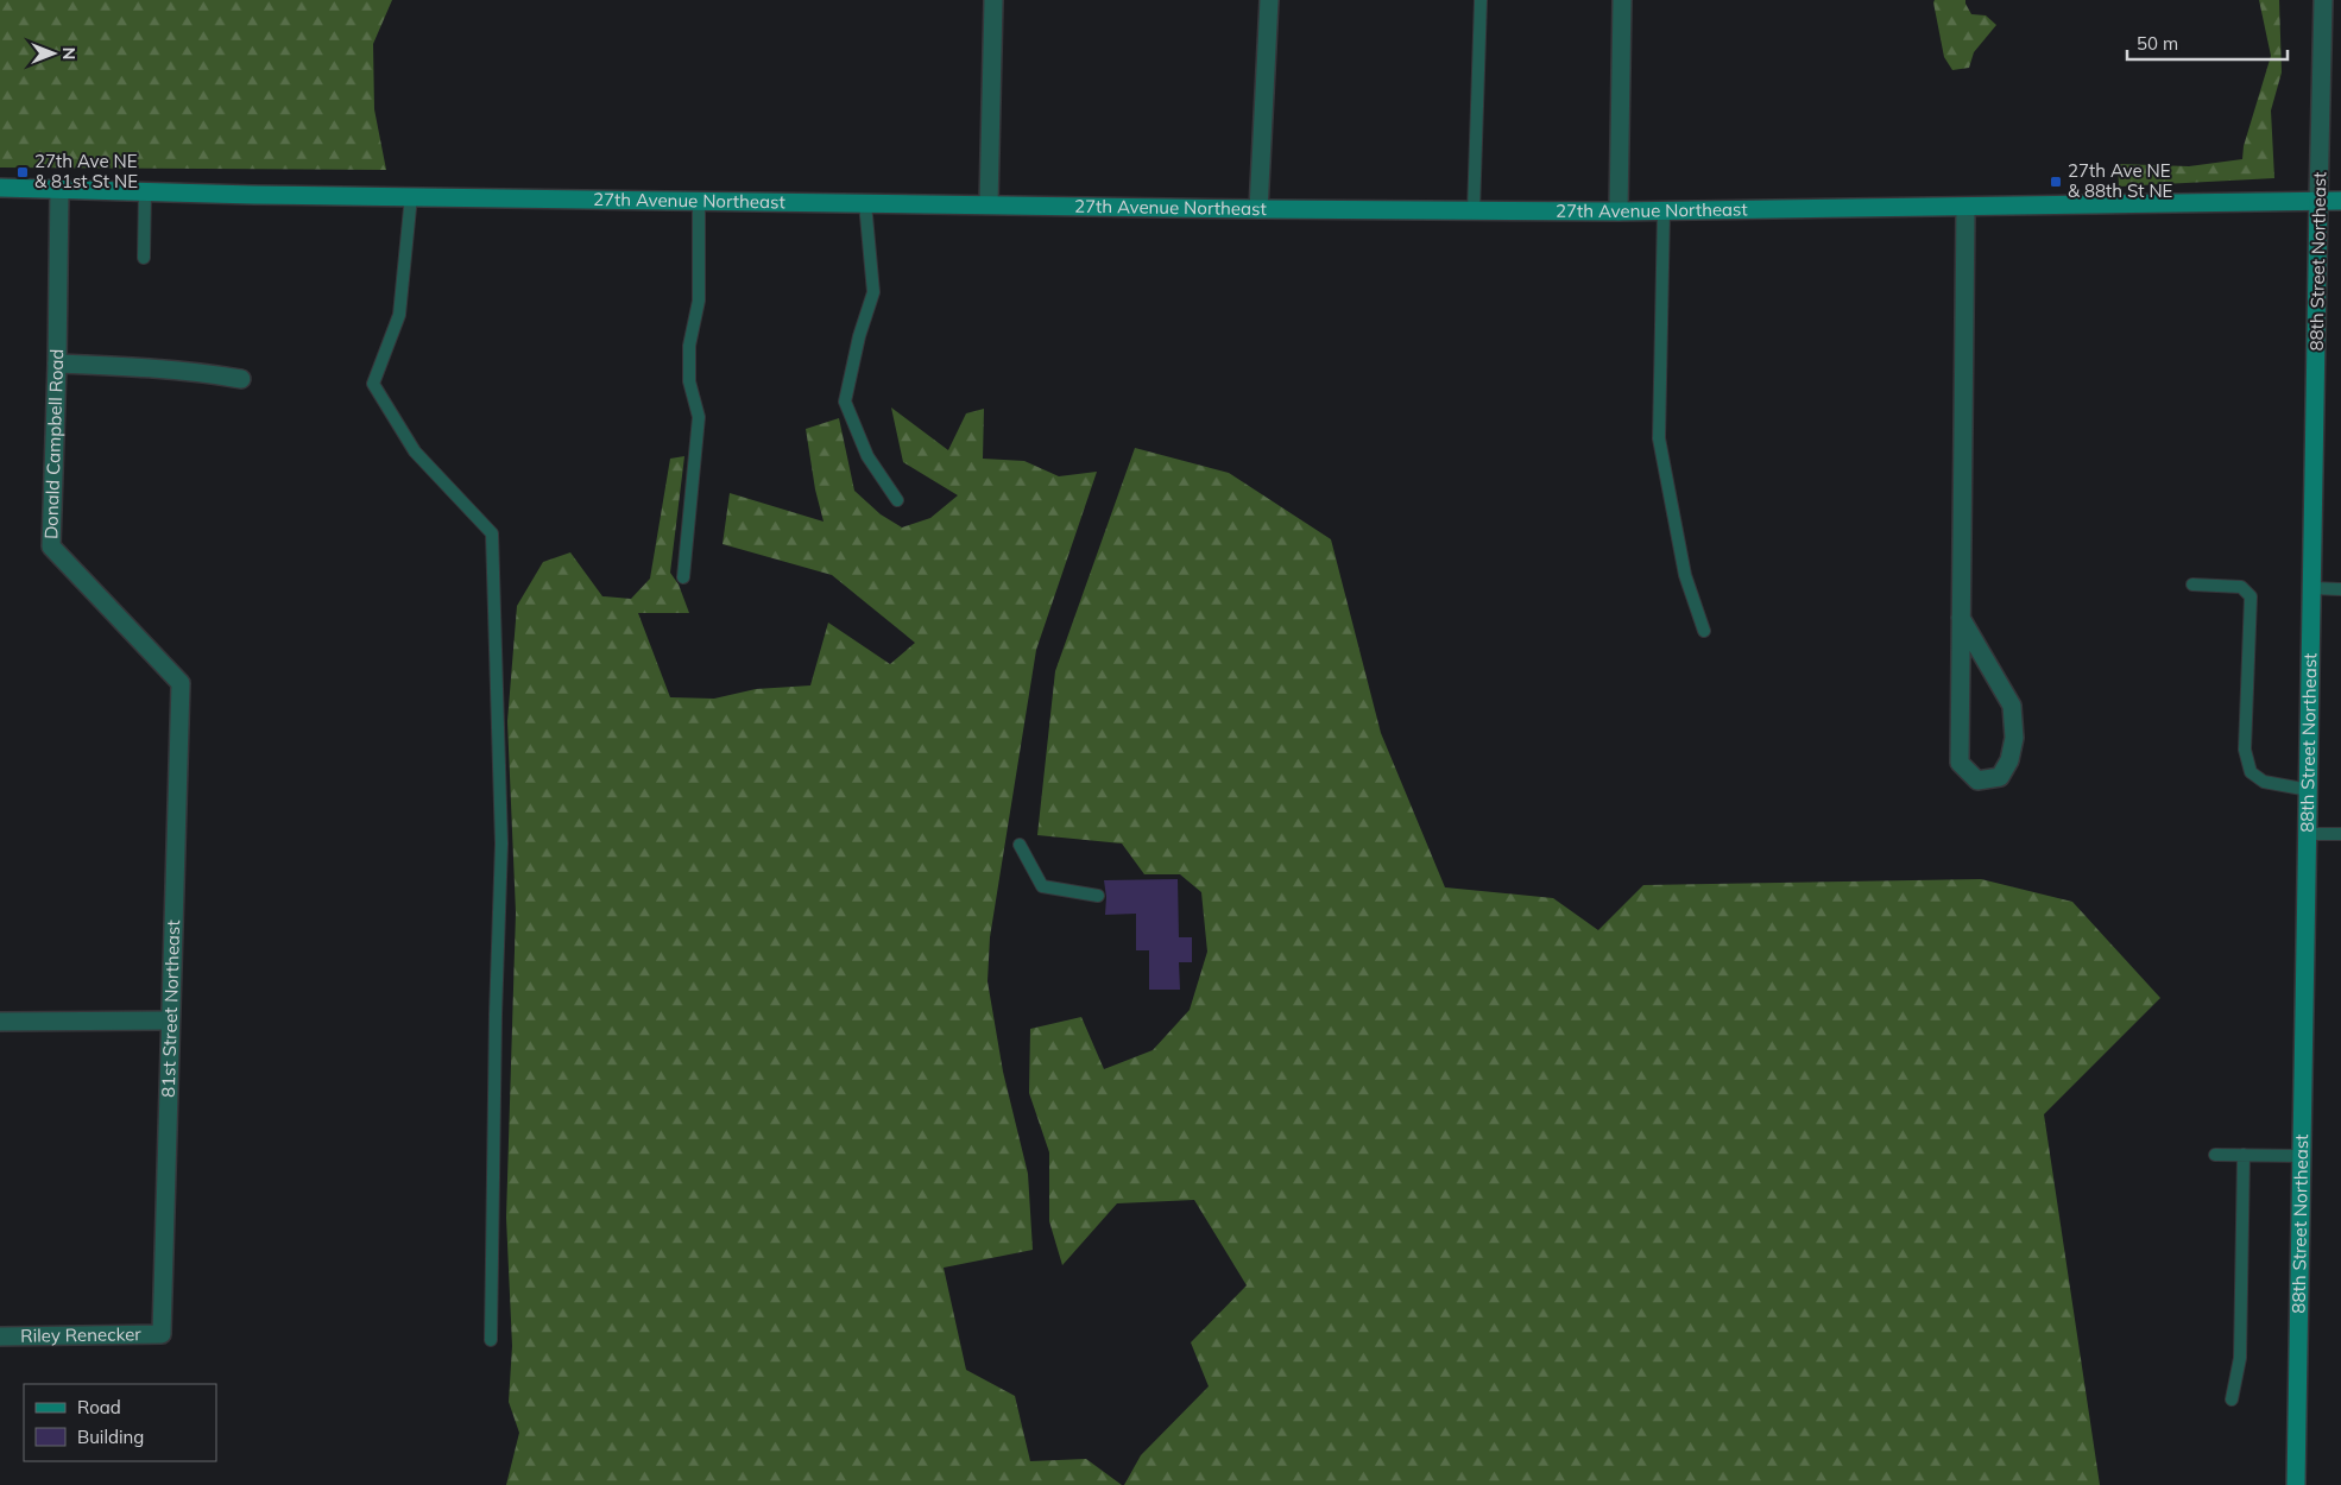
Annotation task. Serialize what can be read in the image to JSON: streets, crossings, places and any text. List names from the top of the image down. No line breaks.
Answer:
{"streets":{"street":["27th Avenue Northeast","88th Street Northeast","Donald Campbell Road","81st Street Northeast","Riley Renecker"]},"crossings":[["27th Avenue Northeast","88th Street Northeast"],["27th Avenue Northeast","Donald Campbell Road"],["Donald Campbell Road","81st Street Northeast"],["81st Street Northeast","Riley Renecker"]],"places":{"transit":["27th Ave NE & 81st St NE","27th Ave NE & 88th St NE"]},"legend":["Road","Building"],"scale_bar":"50 m","north":"right"}
